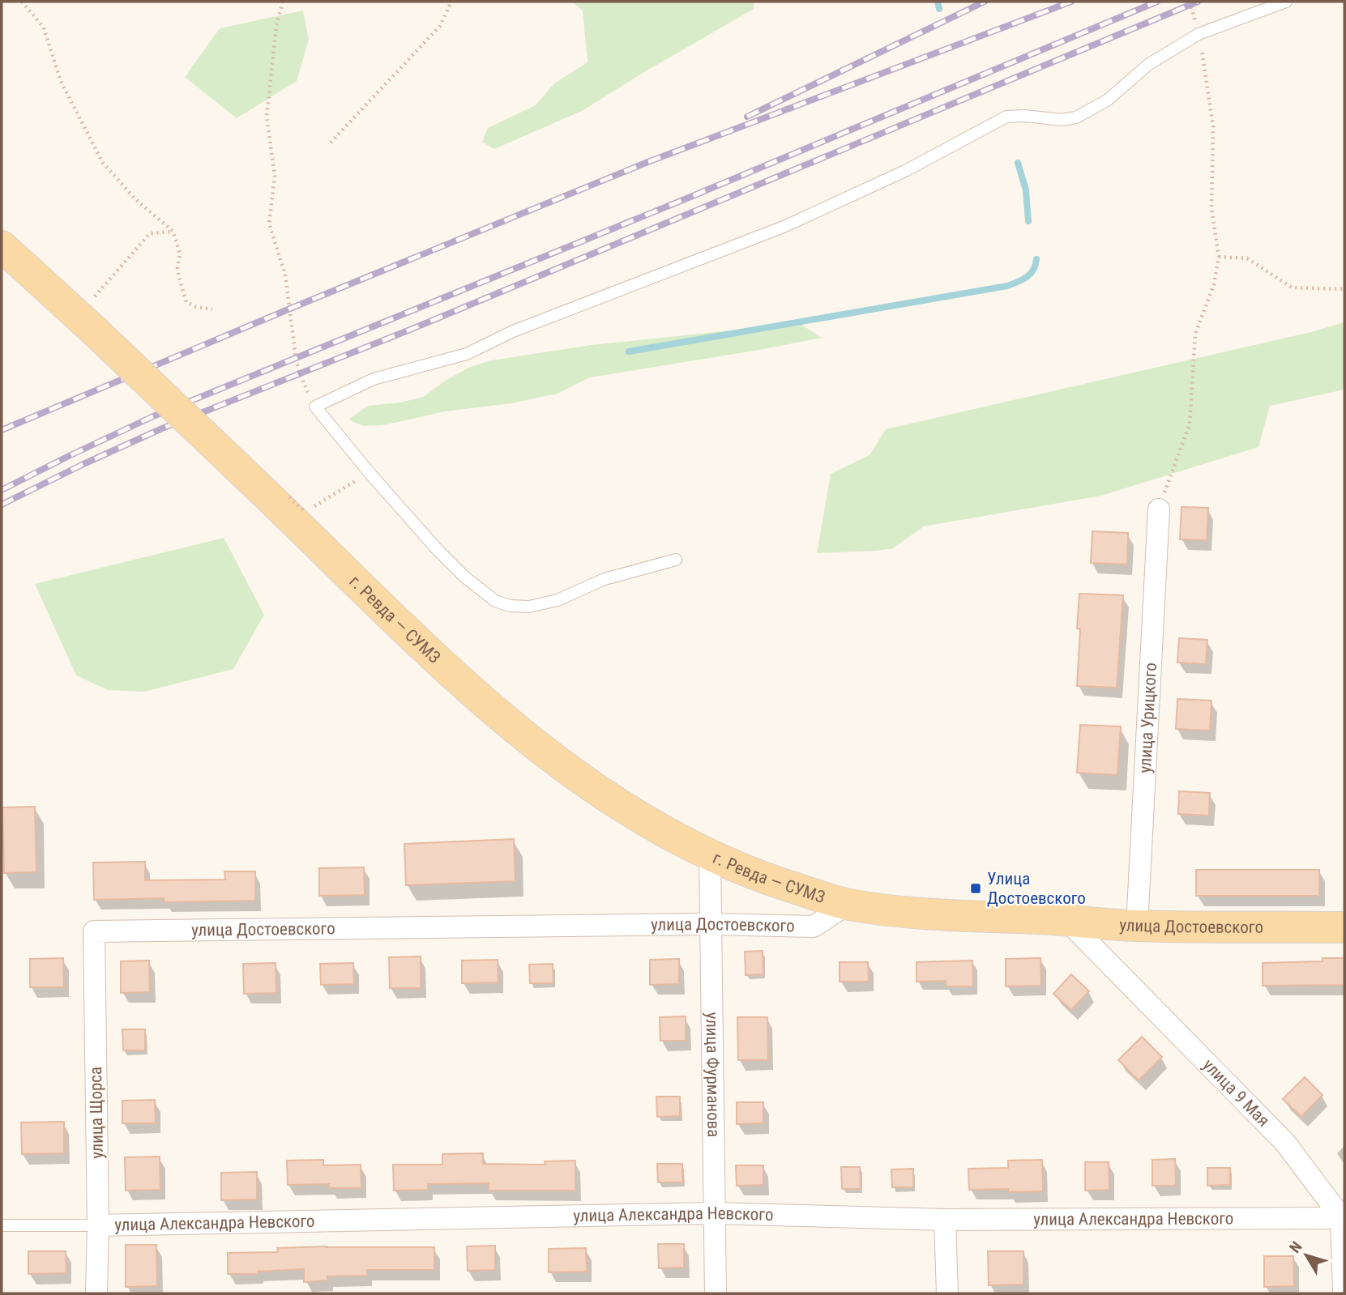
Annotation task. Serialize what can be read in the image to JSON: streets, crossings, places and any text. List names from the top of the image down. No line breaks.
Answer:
{"streets":{"main road":["г. Ревда — СУМЗ","улица Достоевского"],"street":["улица Урицкого","улица Фурманова","улица 9 Мая","улица Щорса","улица Александра Невского"]},"crossings":[["г. Ревда — СУМЗ","улица Достоевского"],["г. Ревда — СУМЗ","улица Фурманова"],["улица Урицкого","улица Достоевского"],["улица Достоевского","улица Фурманова"],["улица Достоевского","улица 9 Мая"],["улица Достоевского","улица Щорса"],["улица Фурманова","улица Александра Невского"],["улица 9 Мая","улица Александра Невского"],["улица Щорса","улица Александра Невского"]],"places":{"transit":["Улица Достоевского"]},"north":"top left"}
